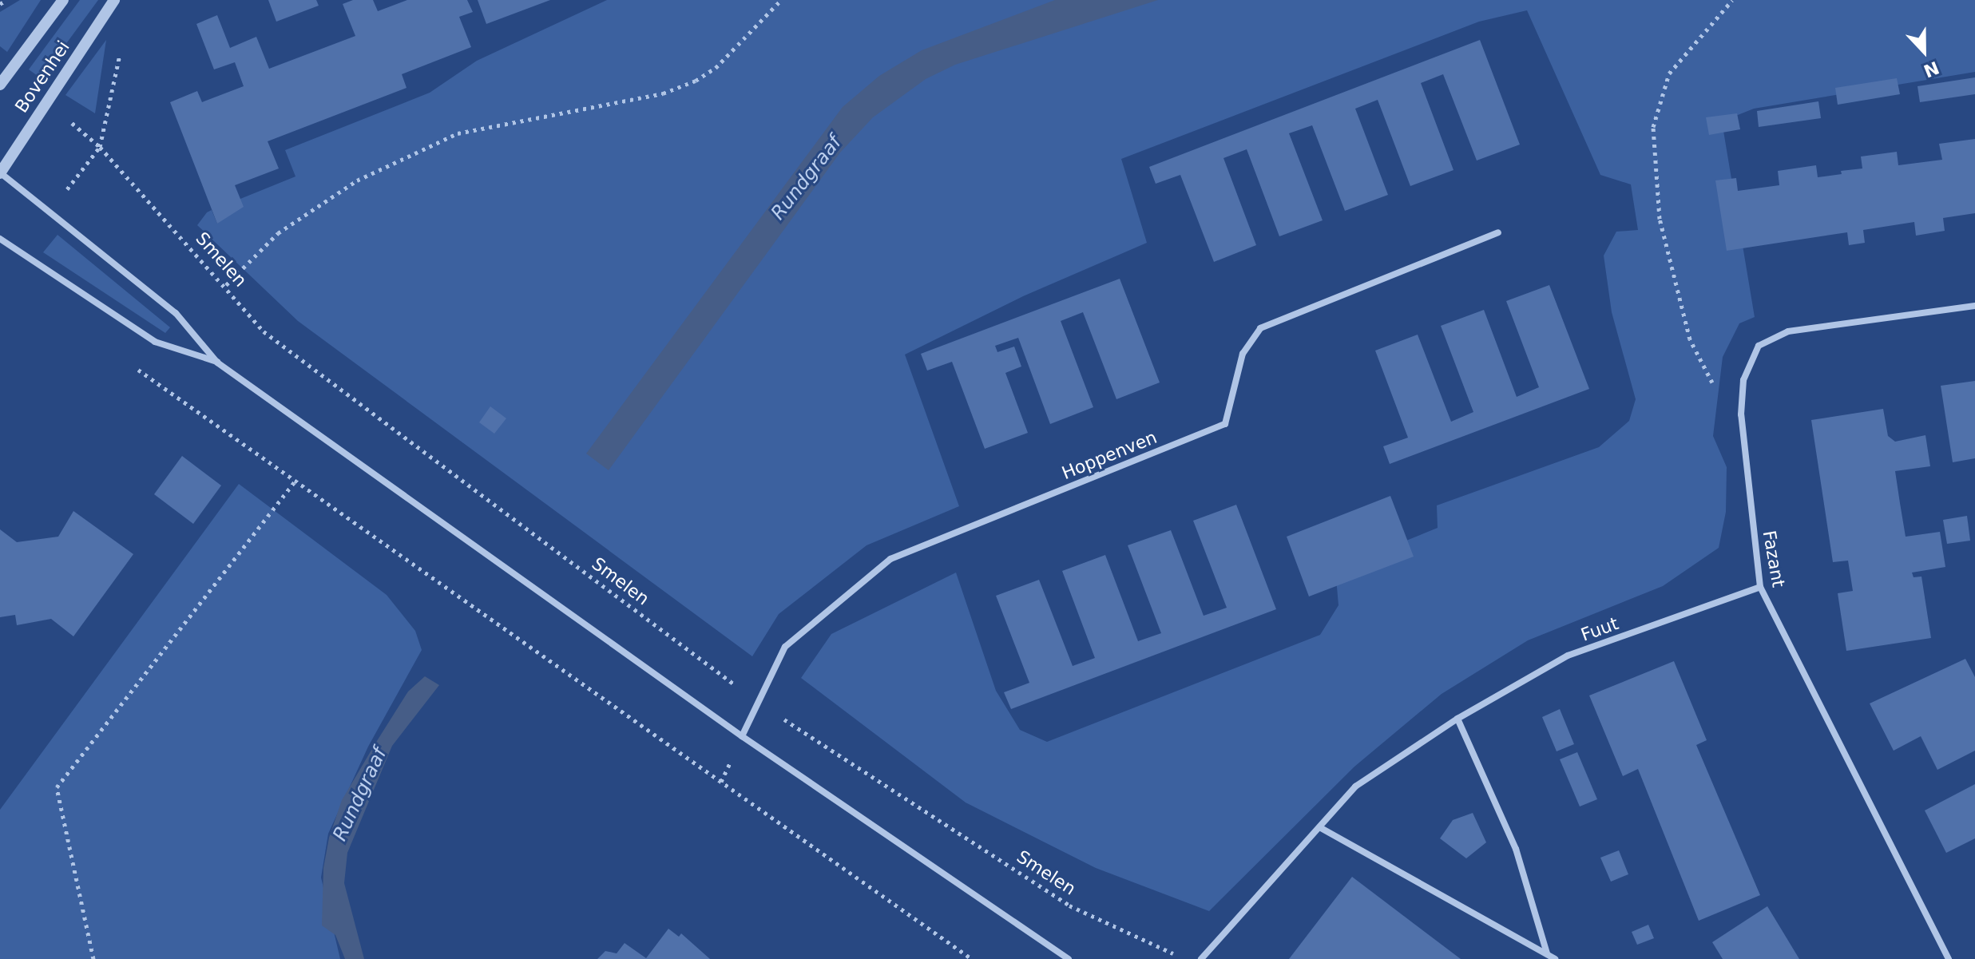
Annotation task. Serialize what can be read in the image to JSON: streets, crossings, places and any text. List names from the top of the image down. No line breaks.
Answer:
{"streets":{"street":["Bovenhei","Hoppenven","Fazant","Fuut"],"path":["Smelen"]},"crossings":[["Smelen","Hoppenven"],["Fazant","Fuut"]],"water":["Rundgraaf"],"north":"bottom"}
